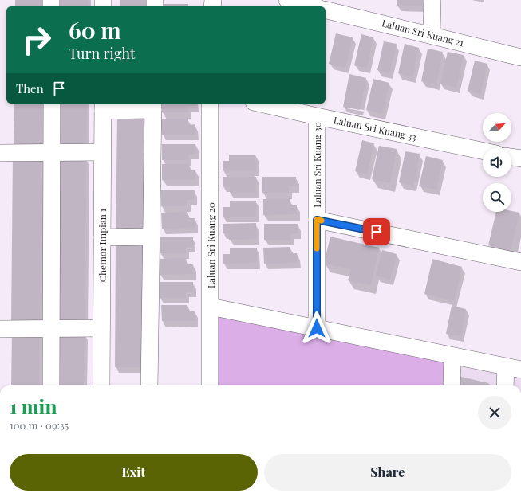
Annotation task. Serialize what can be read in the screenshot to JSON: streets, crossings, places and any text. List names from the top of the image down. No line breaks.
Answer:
{"streets":{"street":["Laluan Sri Kuang 21","Laluan Sri Kuang 33","Laluan Sri Kuang 30","Chemor Impian 1","Laluan Sri Kuang 20"]},"crossings":[["Laluan Sri Kuang 33","Laluan Sri Kuang 30"]],"north":"top right","page":{"turn":["60 m","Turn right"],"then":"Then","heading":["1 min","100 m · 09:35"],"buttons":["Exit","Share"]}}
